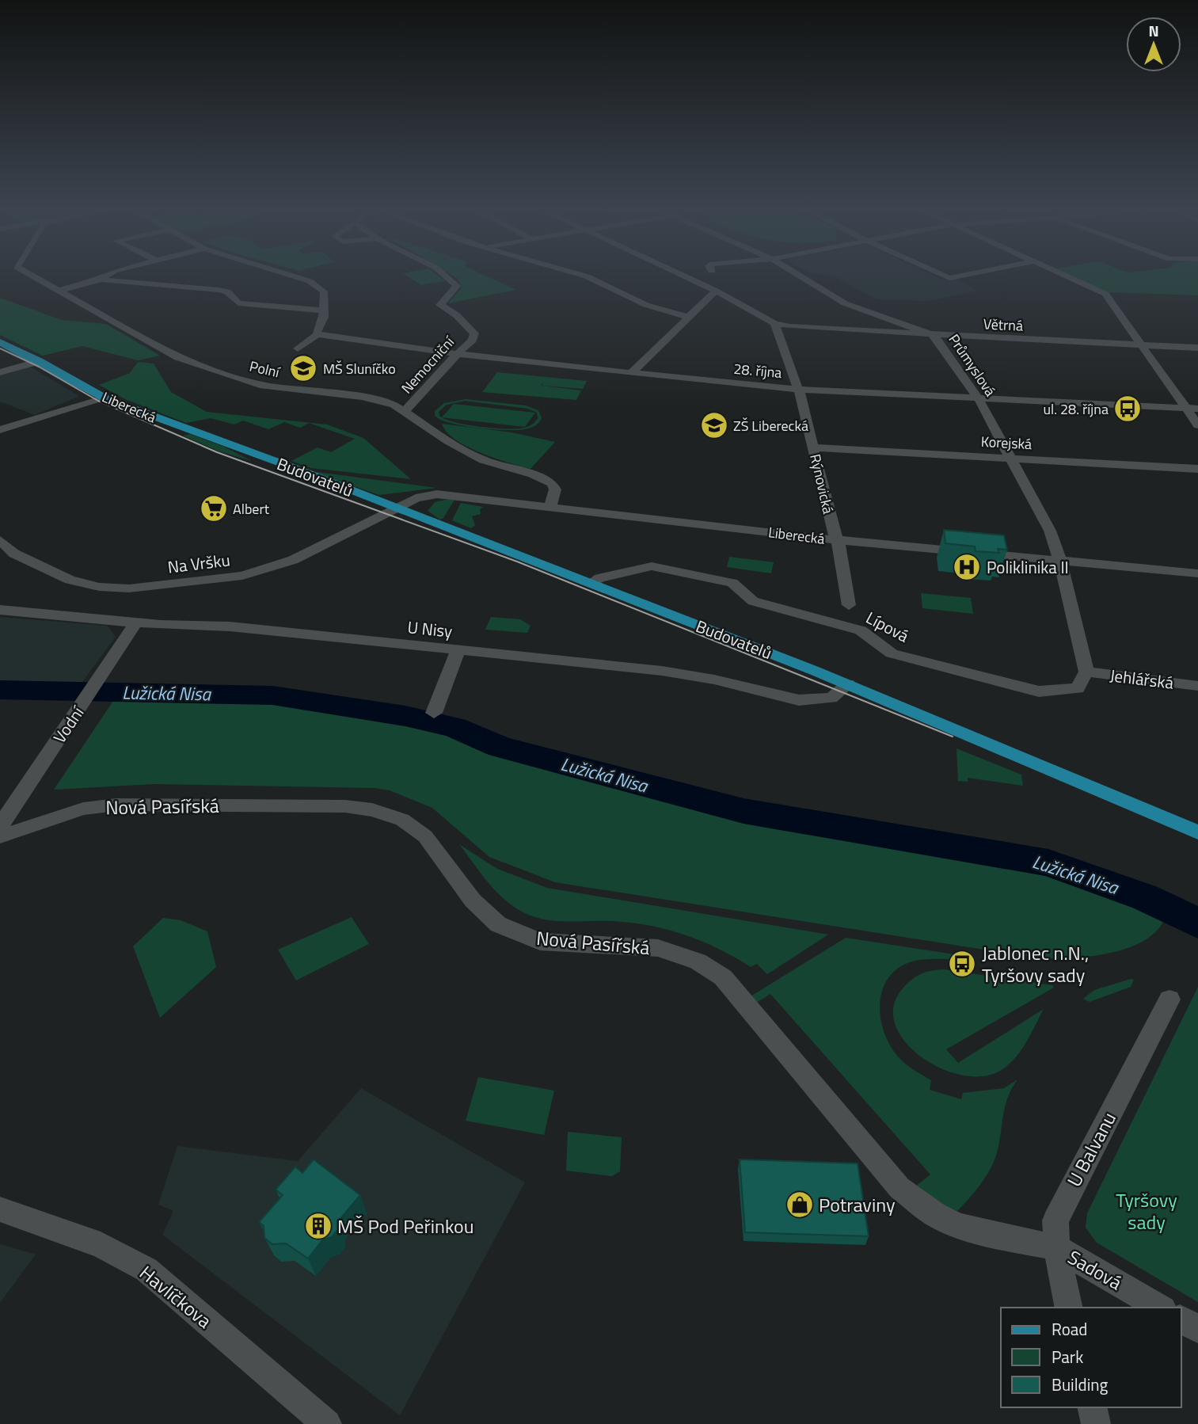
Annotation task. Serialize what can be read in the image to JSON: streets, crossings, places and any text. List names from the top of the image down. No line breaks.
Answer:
{"streets":{"main road":["Liberecká","Budovatelů"],"street":["Větrná","Nemocniční","Průmyslová","Polní","28. října","Korejská","Rýnovická","Na Vršku","Lípová","U Nisy","Jehlářská","Vodní","Nová Pasířská","U Balvanu","Sadová","Havlíčkova"]},"crossings":[["Větrná","Průmyslová"],["Větrná","Rýnovická"],["Nemocniční","Polní"],["Nemocniční","28. října"],["Průmyslová","28. října"],["Průmyslová","Liberecká"],["Průmyslová","Korejská"],["Polní","Liberecká"],["28. října","Rýnovická"],["Liberecká","Budovatelů"],["Liberecká","Rýnovická"],["Liberecká","Na Vršku"],["Korejská","Rýnovická"],["Budovatelů","Na Vršku"],["Budovatelů","Lípová"],["Budovatelů","U Nisy"],["Lípová","Jehlářská"],["U Nisy","Vodní"],["Nová Pasířská","U Balvanu"],["Nová Pasířská","Sadová"],["U Balvanu","Sadová"]],"water":["Lužická Nisa"],"parks":["Tyršovy sady"],"places":{"school or university":["MŠ Sluníčko","ZŠ Liberecká"],"bus stop":["ul. 28. října","Jablonec n.N., Tyršovy sady"],"supermarket":["Albert"],"hospital":["Poliklinika II"],"shop":["Potraviny"],"building":["MŠ Pod Peřinkou"]},"legend":["Road","Park","Building"],"north":"top"}
